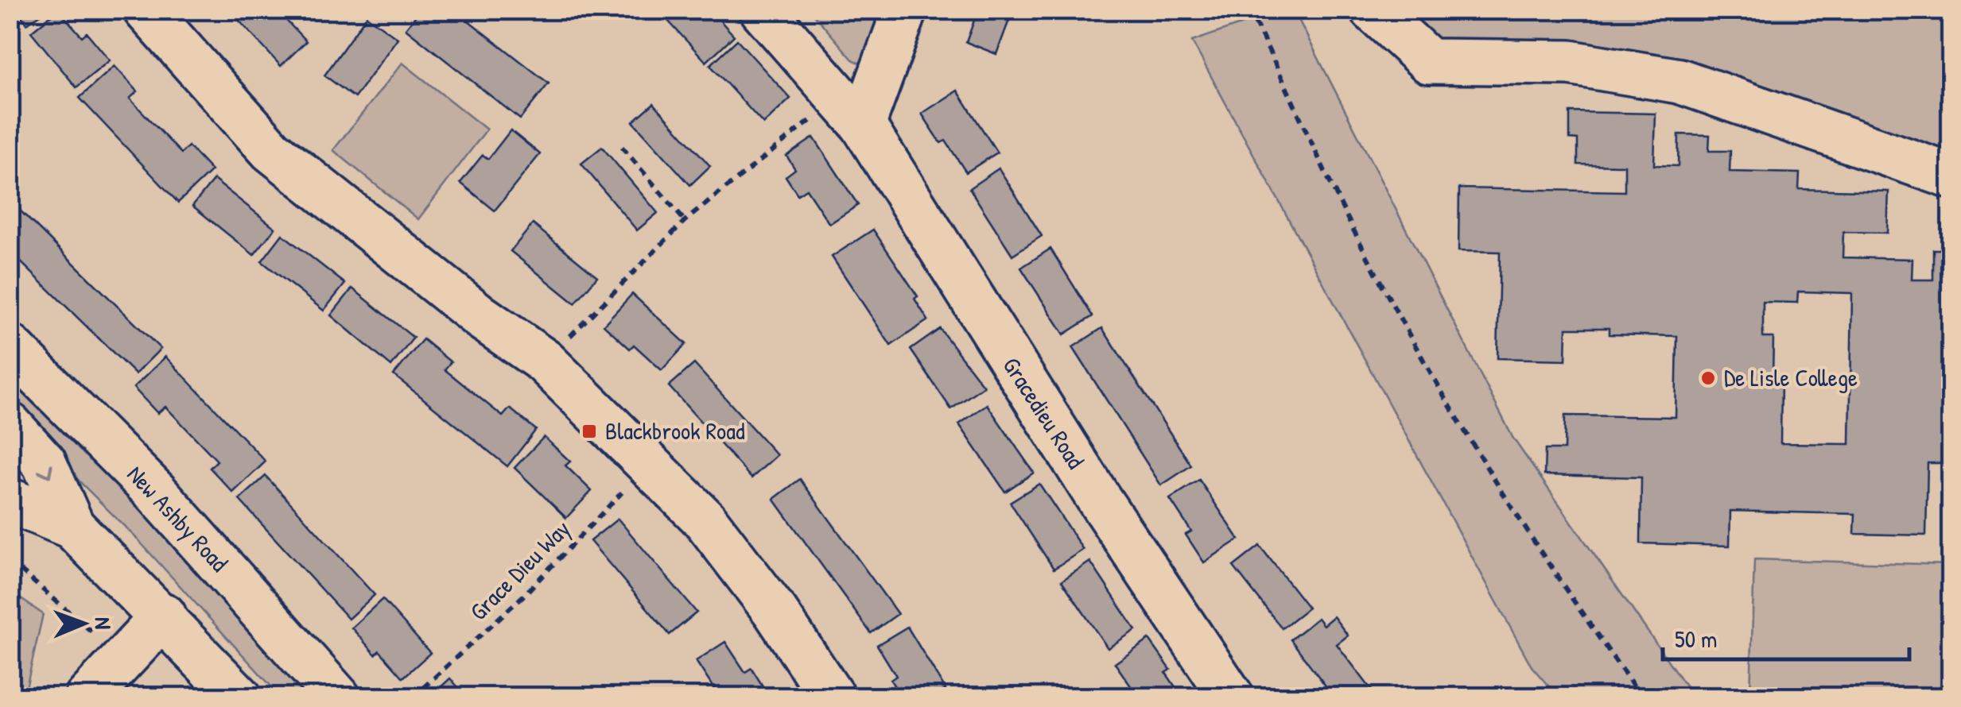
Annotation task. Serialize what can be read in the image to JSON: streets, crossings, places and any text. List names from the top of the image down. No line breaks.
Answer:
{"streets":{"street":["Gracedieu Road","New Ashby Road"],"path":["Grace Dieu Way"]},"places":{"other":["De Lisle College"],"transit":["Blackbrook Road"]},"scale_bar":"50 m","north":"right"}
